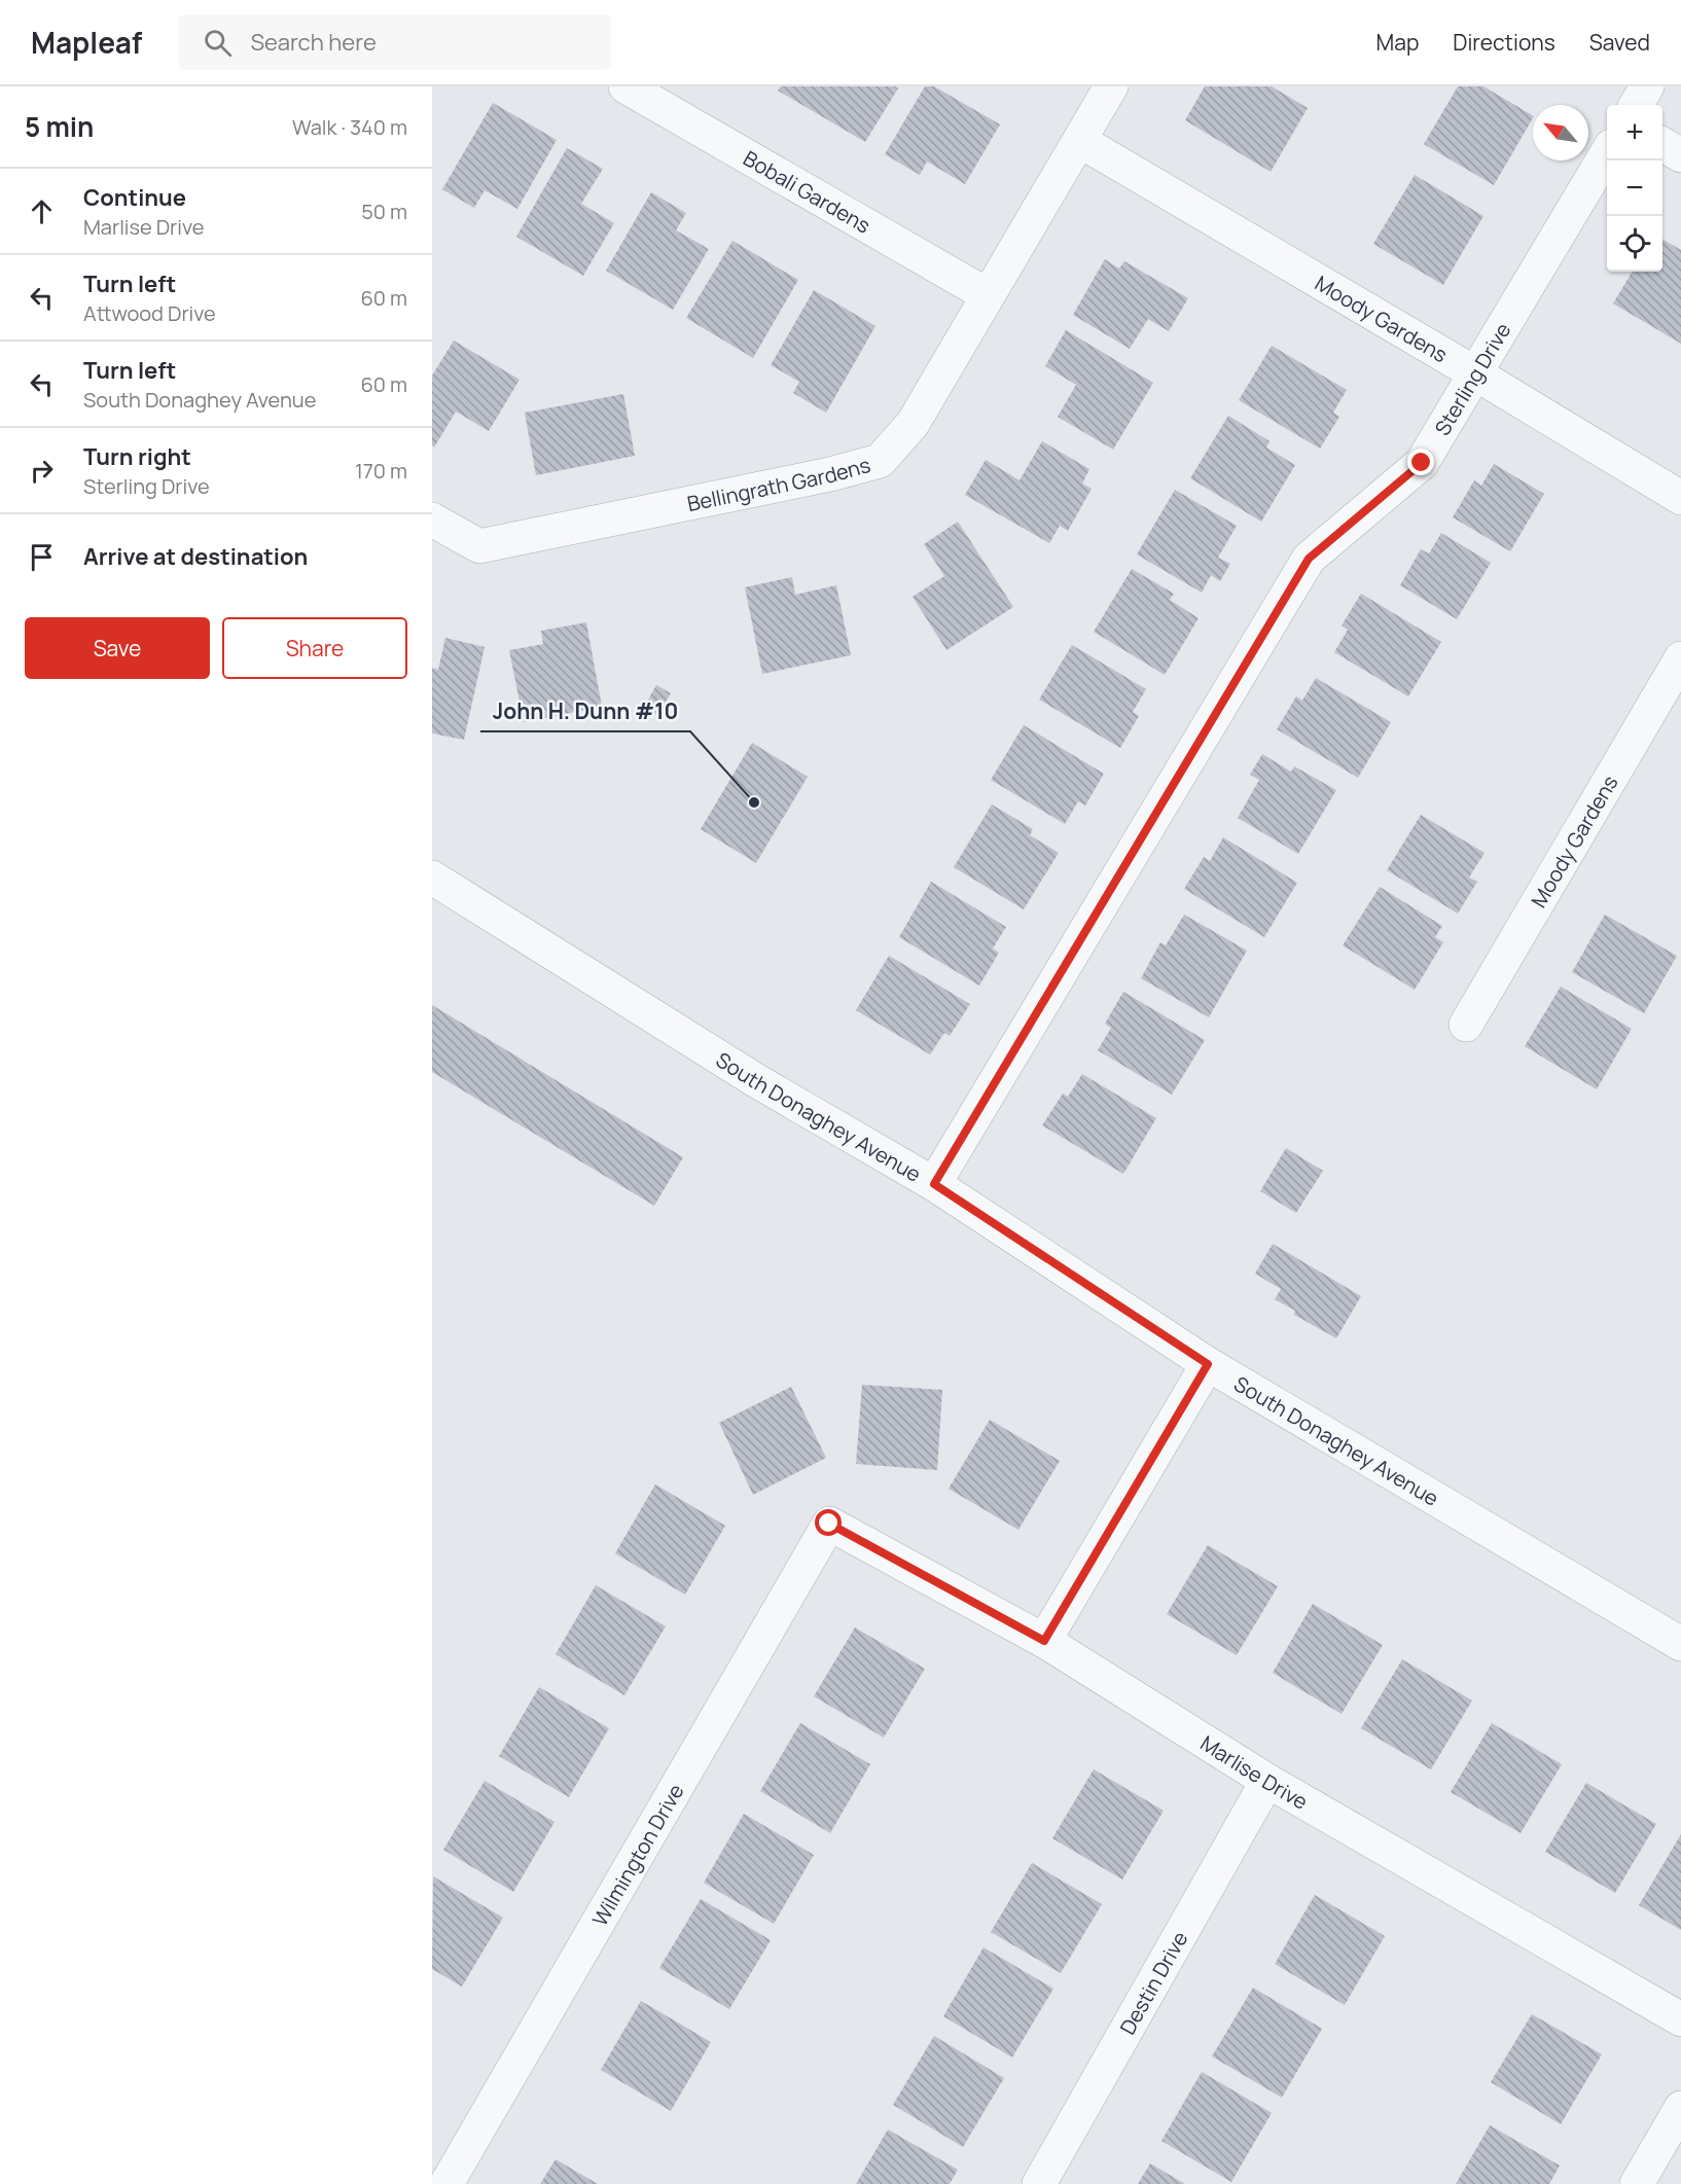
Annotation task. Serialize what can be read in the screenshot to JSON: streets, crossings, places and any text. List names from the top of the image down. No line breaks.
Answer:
{"streets":{"street":["Bobali Gardens","Moody Gardens","Sterling Drive","Bellingrath Gardens","South Donaghey Avenue","Marlise Drive","Wilmington Drive","Destin Drive"]},"crossings":[["Bobali Gardens","Bellingrath Gardens"],["Moody Gardens","Sterling Drive"],["Moody Gardens","Bellingrath Gardens"],["Sterling Drive","South Donaghey Avenue"],["Marlise Drive","Wilmington Drive"],["Marlise Drive","Destin Drive"]],"places":["John H. Dunn #10"],"north":"top left","page":{"header":"Mapleaf","search":"Search here","nav":["Map","Directions","Saved"],"heading":["5 min","Walk · 340 m"],"map_buttons":["+","−"],"list":[["Continue","Marlise Drive","50 m"],["Turn left","Attwood Drive","60 m"],["Turn left","South Donaghey Avenue","60 m"],["Turn right","Sterling Drive","170 m"],"Arrive at destination"],"buttons":["Save","Share"]}}
